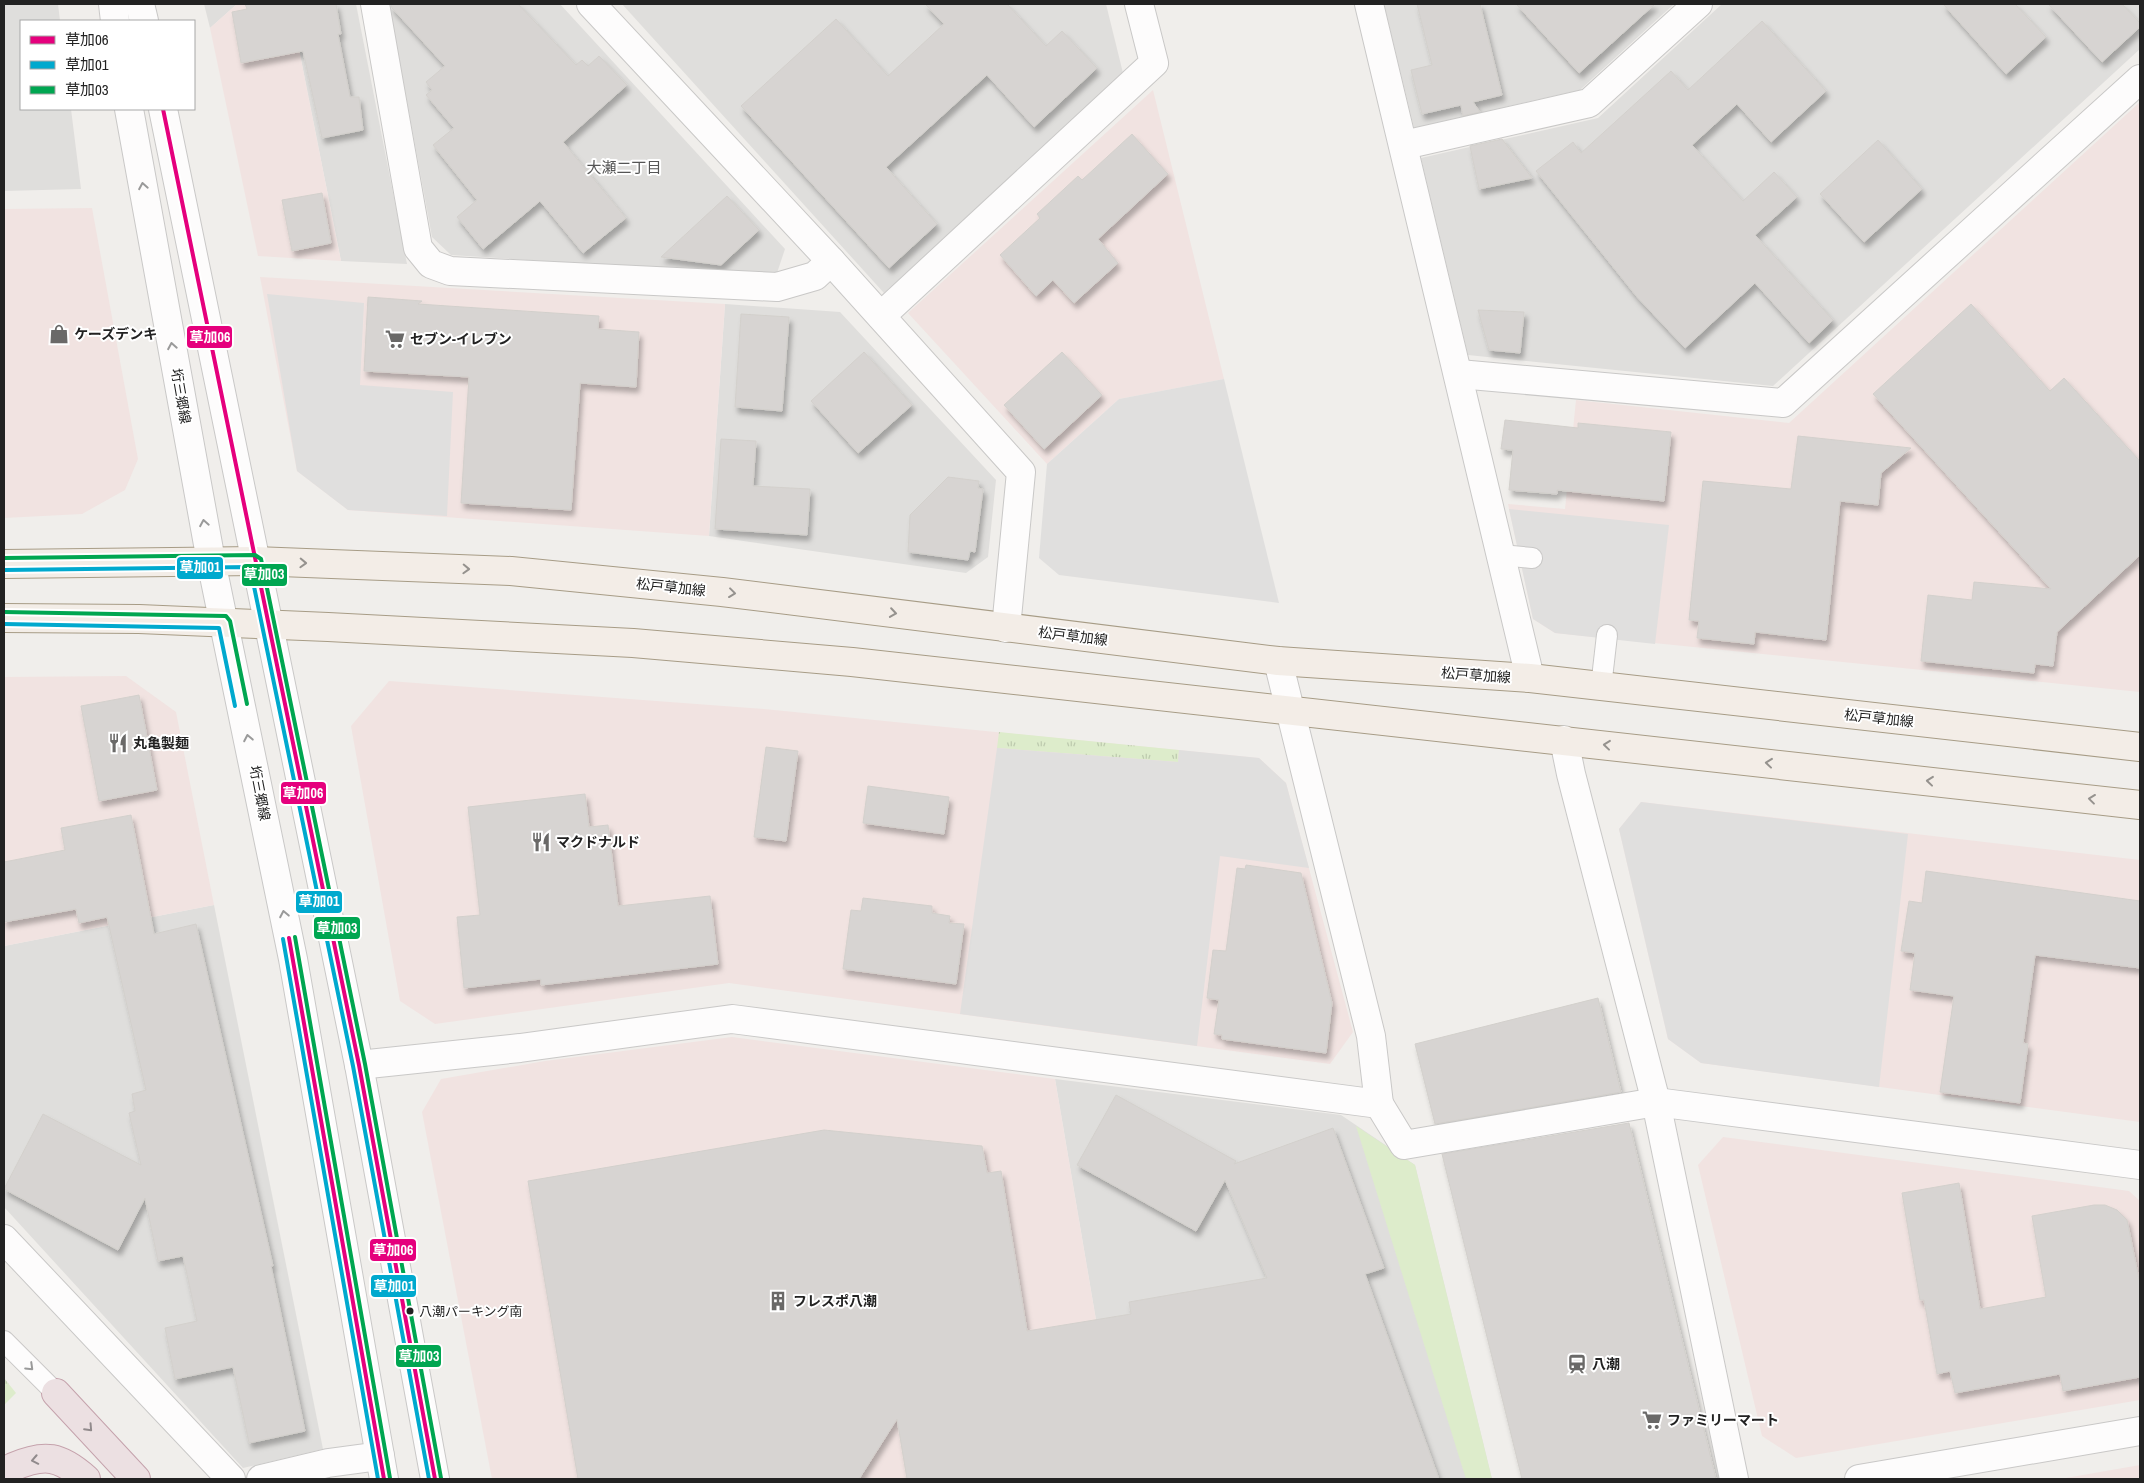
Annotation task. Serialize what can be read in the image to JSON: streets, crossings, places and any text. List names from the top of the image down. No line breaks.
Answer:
{"streets":{"main road":["松戸草加線"],"street":["垳三郷線"]},"crossings":[["垳三郷線","松戸草加線"]],"districts":["大瀬二丁目"],"places":{"shop":["ケーズデンキ"],"supermarket":["セブン-イレブン","ファミリーマート"],"restaurant":["丸亀製麺","マクドナルド"],"building":["フレスポ八潮"],"other":["八潮パーキング南"],"station":["八潮"]},"lines":["transit line 草加06","transit line 草加03","transit line 草加01"],"legend":["草加06","草加01","草加03"]}
